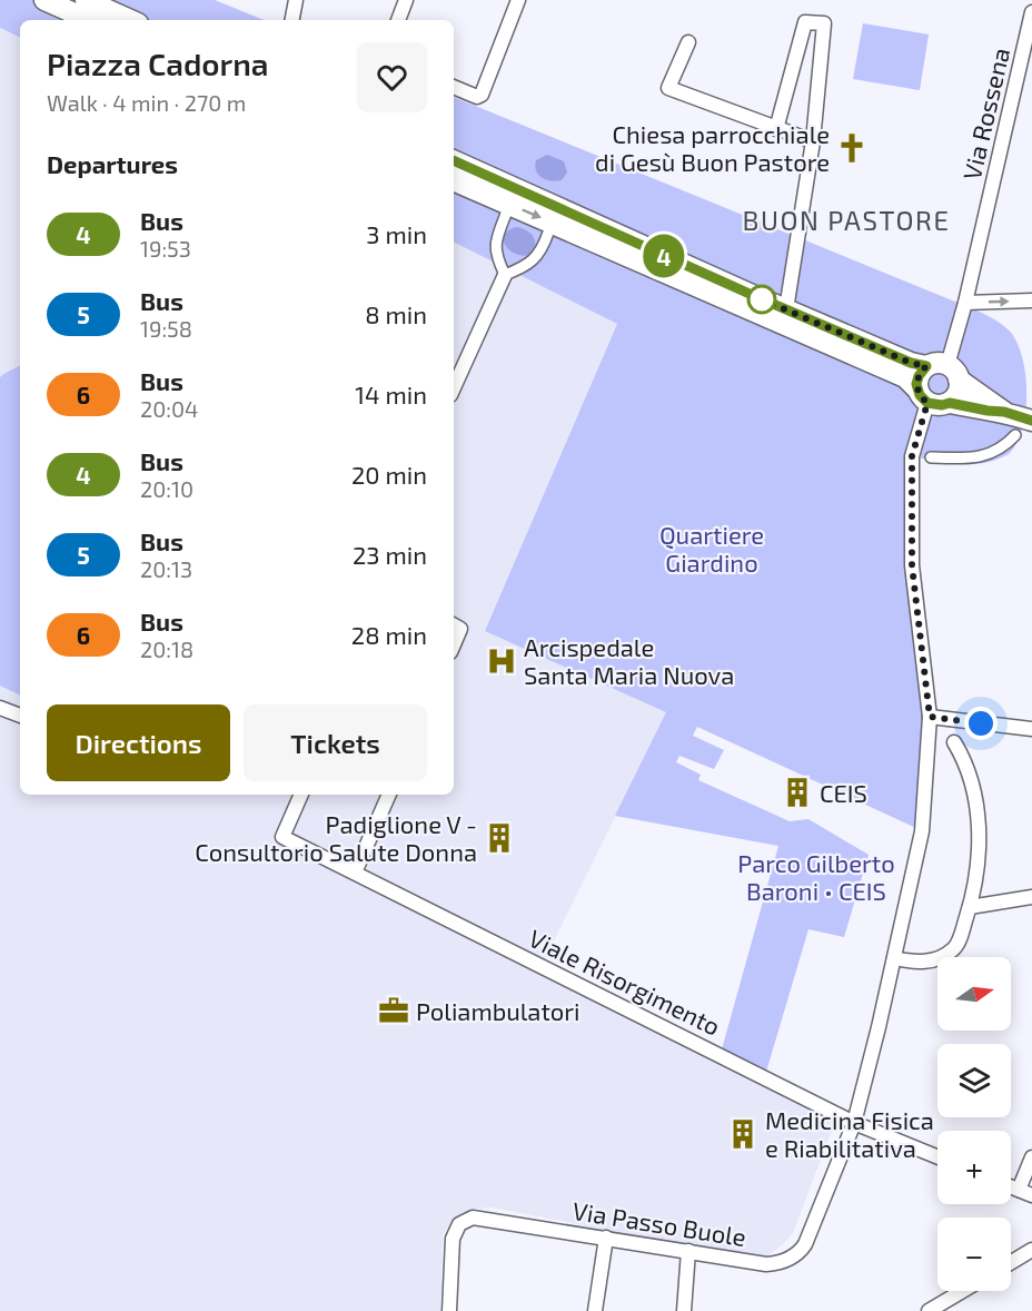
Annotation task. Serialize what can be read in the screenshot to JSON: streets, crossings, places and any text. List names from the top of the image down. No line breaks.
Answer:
{"streets":{"street":["Via Rossena","Viale Risorgimento","Via Passo Buole"]},"crossings":[["Via Rossena","Via Passo Buole"],["Viale Risorgimento","Via Passo Buole"]],"districts":["BUON PASTORE"],"parks":["Quartiere Giardino","Parco Gilberto Baroni • CEIS"],"places":{"church":["Chiesa parrocchiale di Gesù Buon Pastore"],"hospital":["Arcispedale Santa Maria Nuova"],"building":["CEIS","Padiglione V - Consultorio Salute Donna","Medicina Fisica e Riabilitativa"],"office":["Poliambulatori"]},"lines":["bus line 4"],"north":"right","page":{"on_map":"4","heading":[["Piazza Cadorna","Walk · 4 min · 270 m"],"Departures"],"list":[{"mark":"4","name":"Bus","note":"19:53","value":"3 min"},{"mark":"5","name":"Bus","note":"19:58","value":"8 min"},{"mark":"6","name":"Bus","note":"20:04","value":"14 min"},{"mark":"4","name":"Bus","note":"20:10","value":"20 min"},{"mark":"5","name":"Bus","note":"20:13","value":"23 min"},{"mark":"6","name":"Bus","note":"20:18","value":"28 min"}],"buttons":["Directions","Tickets"],"map_buttons":["+","−"]}}
